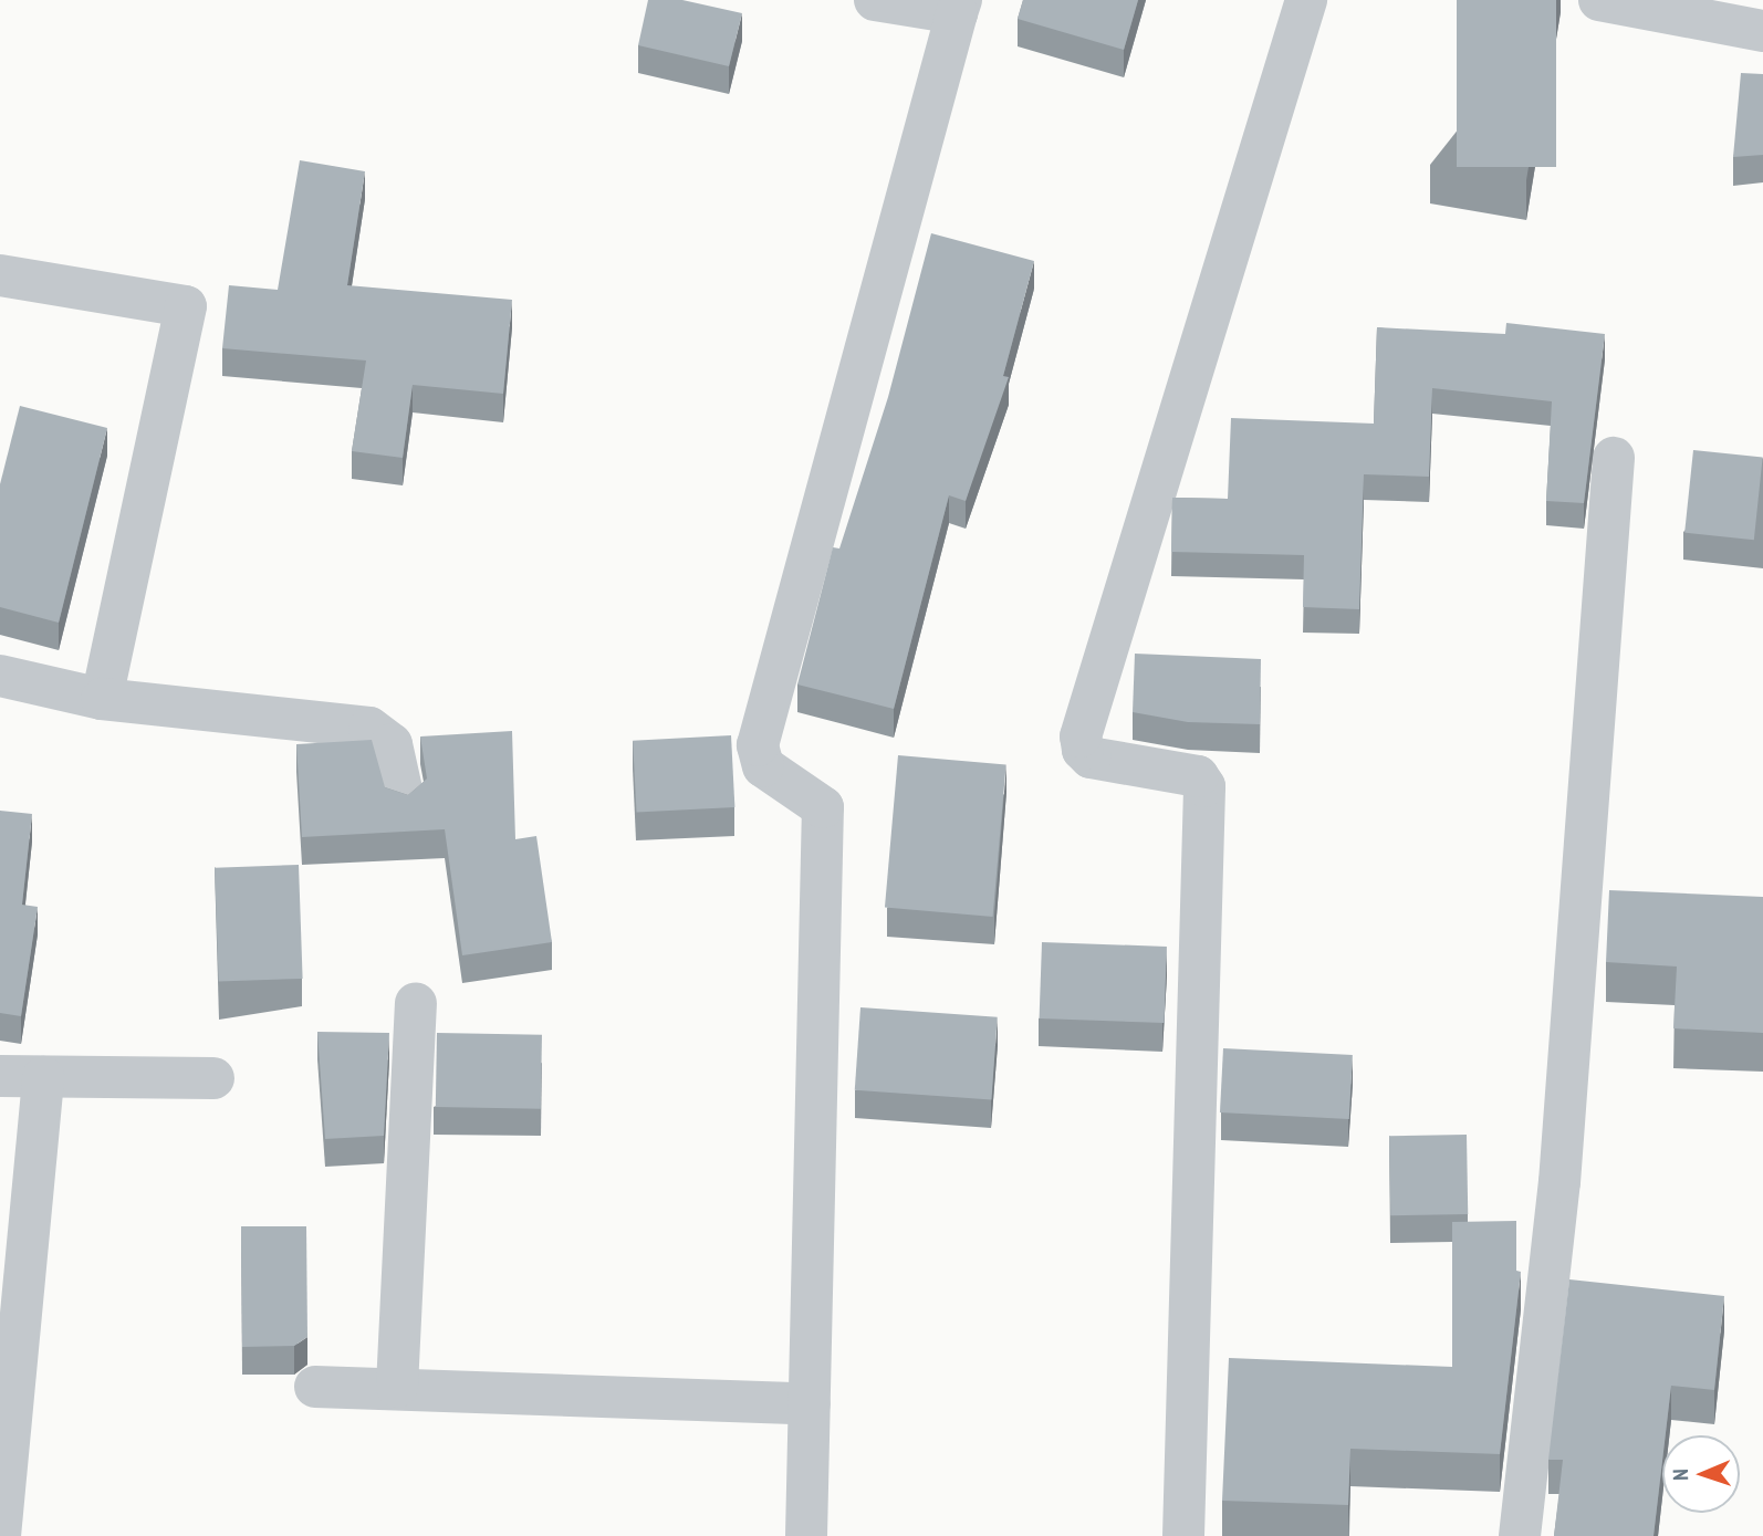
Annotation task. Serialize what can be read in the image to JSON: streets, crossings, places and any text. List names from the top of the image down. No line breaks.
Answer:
{"north":"left"}
